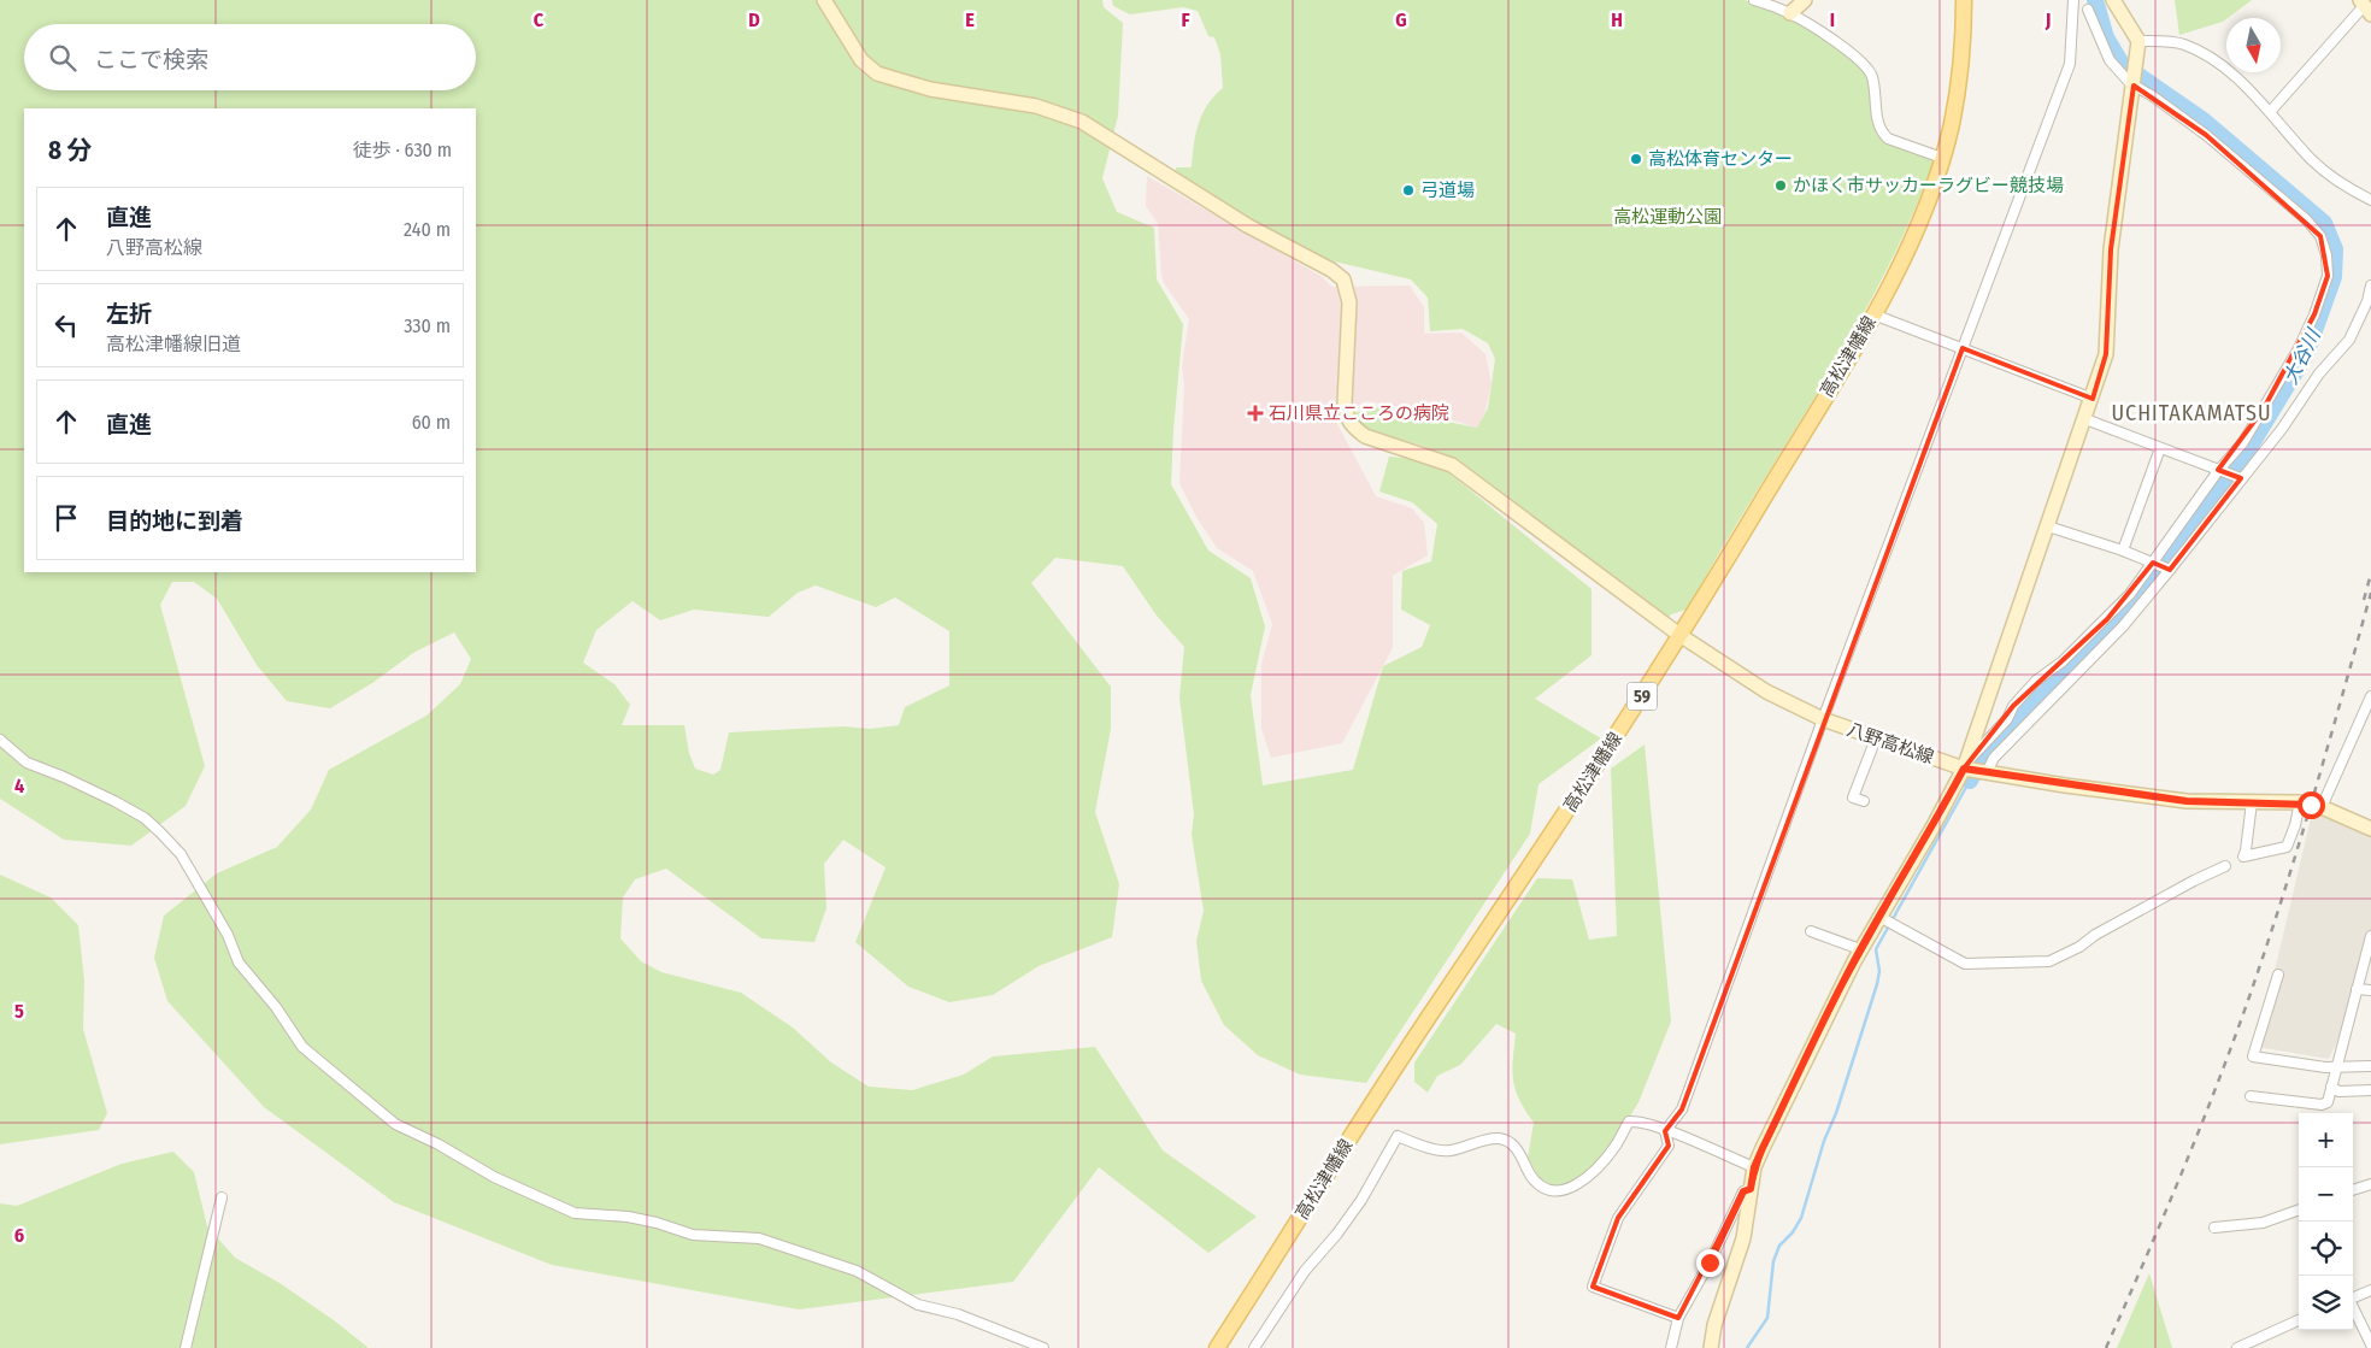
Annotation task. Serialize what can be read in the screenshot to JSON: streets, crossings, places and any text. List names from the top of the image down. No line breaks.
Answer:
{"streets":{"main road":["高松津幡線","59"],"street":["八野高松線"]},"crossings":[["高松津幡線","八野高松線"]],"districts":["UCHITAKAMATSU"],"water":["大谷川"],"parks":["高松運動公園"],"places":{"other":["高松体育センター","かほく市サッカーラグビー競技場","弓道場"],"health":["石川県立こころの病院"]},"north":"bottom","page":{"search":"ここで検索","heading":["8 分","徒歩 · 630 m"],"list":[["直進","八野高松線","240 m"],["左折","高松津幡線旧道","330 m"],["直進","60 m"],"目的地に到着"],"map_buttons":["+","−"]},"grid":{"columns":["C","D","E","F","G","H","I","J"],"rows":["4","5","6"]}}
